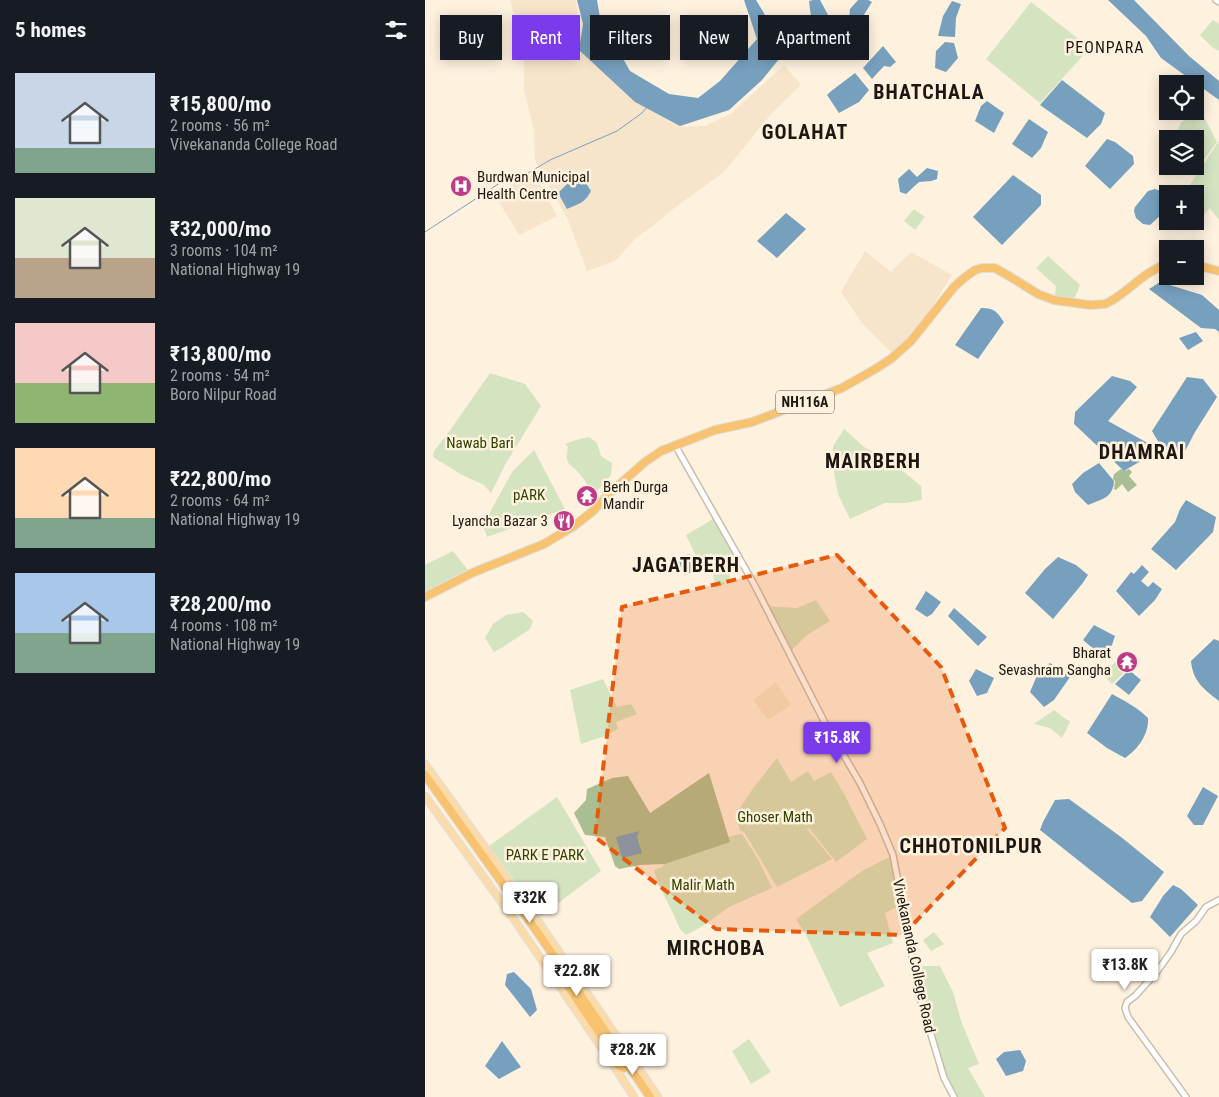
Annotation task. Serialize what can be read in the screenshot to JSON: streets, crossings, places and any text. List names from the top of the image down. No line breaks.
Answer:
{"streets":{"highway":["NH116A"],"street":["Vivekananda College Road"]},"crossings":[["NH116A","Vivekananda College Road"]],"districts":["PEONPARA","BHATCHALA","GOLAHAT","DHAMRAI","MAIRBERH","JAGATBERH","CHHOTONILPUR","MIRCHOBA"],"parks":["Nawab Bari","pARK","Ghoser Math","PARK E PARK","Malir Math"],"places":{"hospital":["Burdwan Municipal Health Centre"],"temple":["Berh Durga Mandir","Bharat Sevashram Sangha"],"restaurant":["Lyancha Bazar 3"]},"page":{"heading":"5 homes","chip":["Buy","Rent","Filters","New","Apartment"],"list":[{"name":"₹15,800/mo","note":"2 rooms · 56 m² · Vivekananda College Road"},{"name":"₹32,000/mo","note":"3 rooms · 104 m² · National Highway 19"},{"name":"₹13,800/mo","note":"2 rooms · 54 m² · Boro Nilpur Road"},{"name":"₹22,800/mo","note":"2 rooms · 64 m² · National Highway 19"},{"name":"₹28,200/mo","note":"4 rooms · 108 m² · National Highway 19"}],"map_buttons":["+","−"],"price":["₹15.8K","₹32K","₹13.8K","₹22.8K","₹28.2K"]}}
